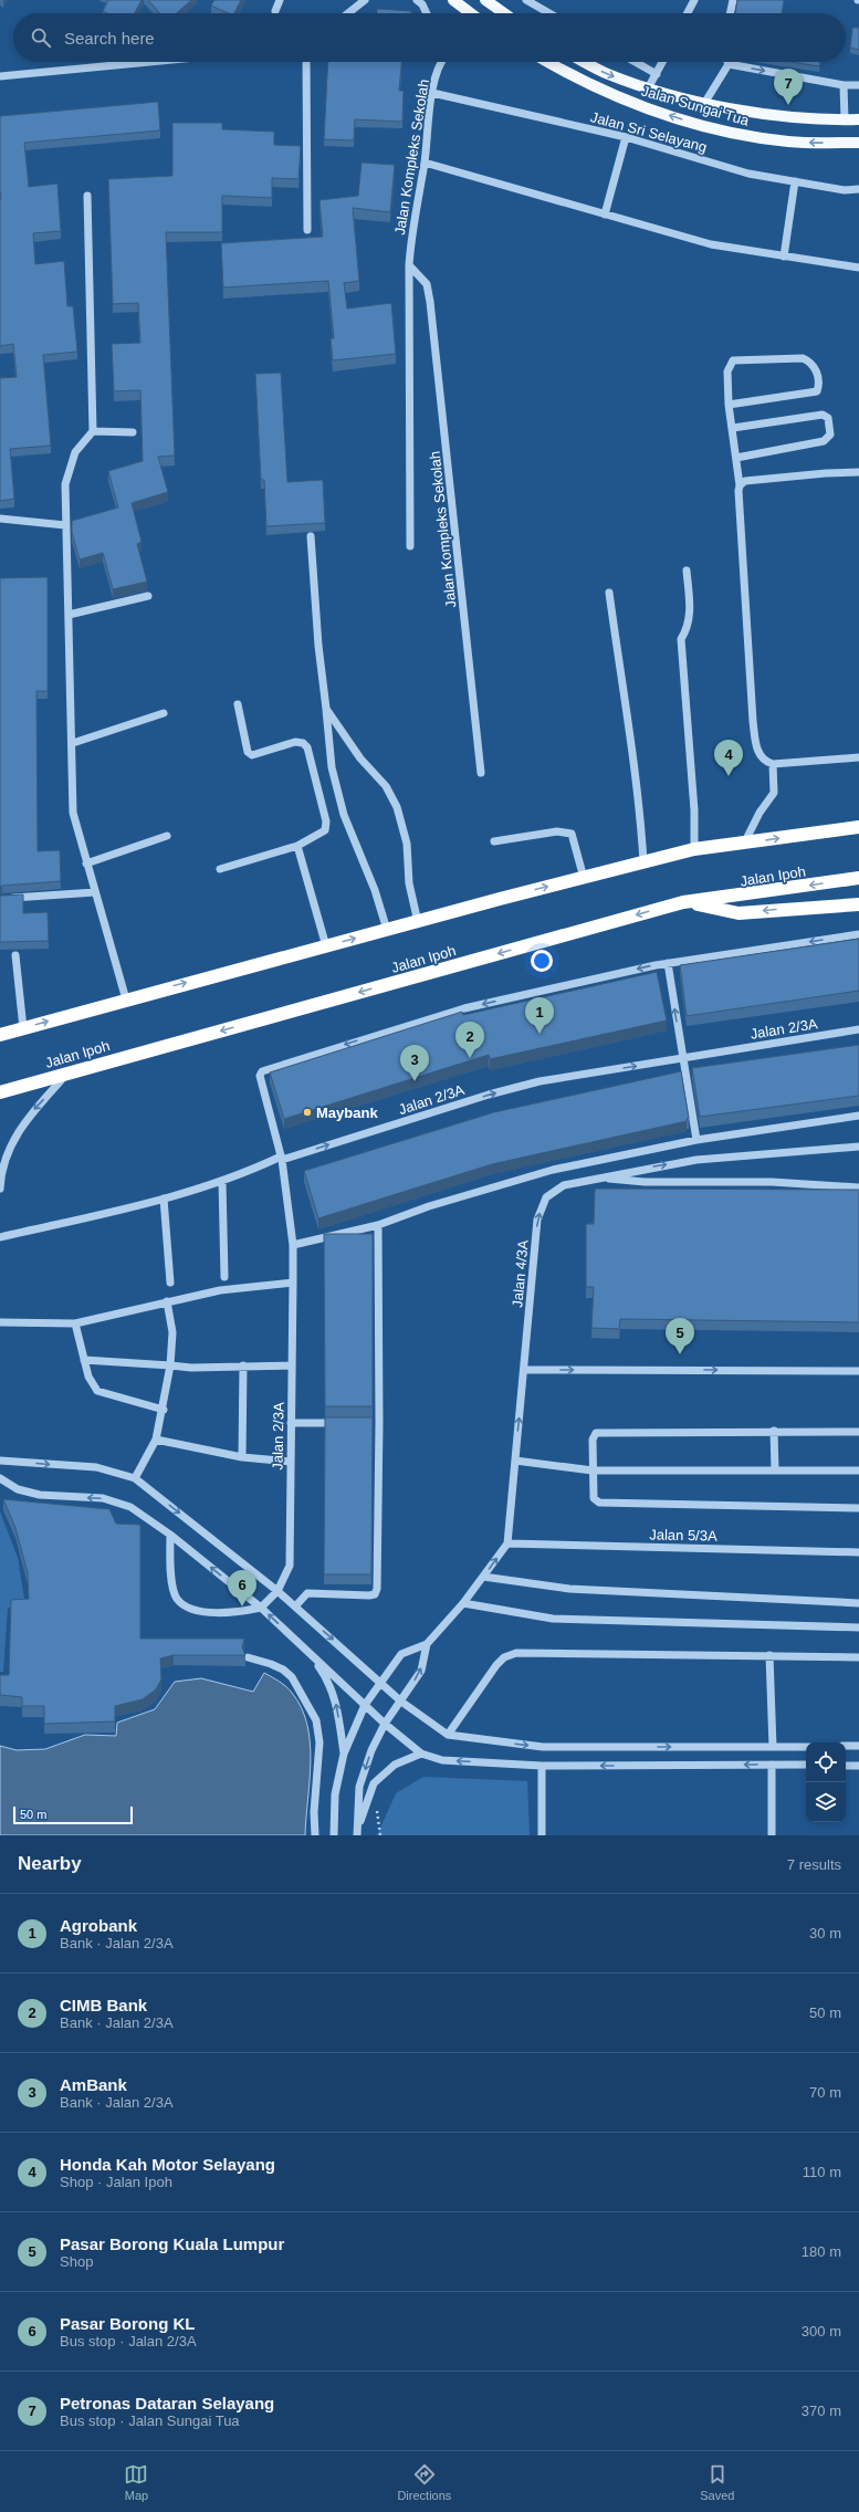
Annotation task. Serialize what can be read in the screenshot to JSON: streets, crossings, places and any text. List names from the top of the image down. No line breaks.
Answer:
{"streets":{"highway":["Jalan Ipoh"],"main road":["Jalan Sungai Tua"],"street":["Jalan Sri Selayang","Jalan Kompleks Sekolah","Jalan 2/3A","Jalan 4/3A","Jalan 5/3A"]},"crossings":[["Jalan Sri Selayang","Jalan Kompleks Sekolah"],["Jalan 4/3A","Jalan 5/3A"]],"one_way":["Jalan 2/3A"],"places":["Maybank"],"scale_bar":"50 m","page":{"search":"Search here","pins":["7","4","1","2","3","5","6"],"scale":"50 m","heading":["Nearby","7 results"],"list":[{"mark":"1","name":"Agrobank","note":"Bank · Jalan 2/3A","value":"30 m"},{"mark":"2","name":"CIMB Bank","note":"Bank · Jalan 2/3A","value":"50 m"},{"mark":"3","name":"AmBank","note":"Bank · Jalan 2/3A","value":"70 m"},{"mark":"4","name":"Honda Kah Motor Selayang","note":"Shop · Jalan Ipoh","value":"110 m"},{"mark":"5","name":"Pasar Borong Kuala Lumpur","note":"Shop","value":"180 m"},{"mark":"6","name":"Pasar Borong KL","note":"Bus stop · Jalan 2/3A","value":"300 m"},{"mark":"7","name":"Petronas Dataran Selayang","note":"Bus stop · Jalan Sungai Tua","value":"370 m"}],"nav":["Map","Directions","Saved"]}}
